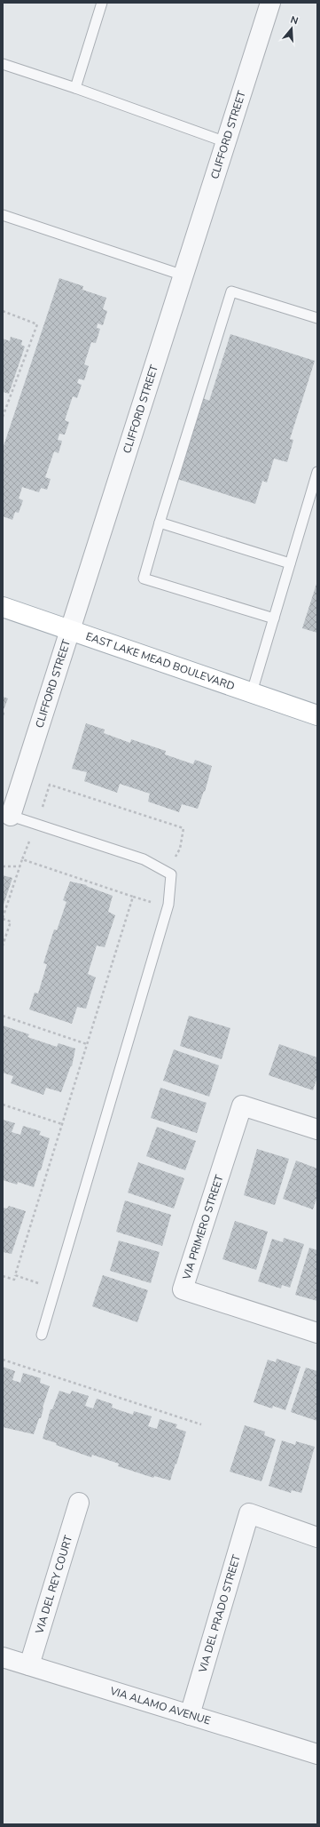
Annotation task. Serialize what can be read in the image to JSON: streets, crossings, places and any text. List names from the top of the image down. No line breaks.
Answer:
{"streets":{"main road":["EAST LAKE MEAD BOULEVARD"],"street":["CLIFFORD STREET","VIA PRIMERO STREET","VIA DEL REY COURT","VIA DEL PRADO STREET","VIA ALAMO AVENUE"]},"crossings":[["CLIFFORD STREET","EAST LAKE MEAD BOULEVARD"],["VIA DEL REY COURT","VIA ALAMO AVENUE"],["VIA DEL PRADO STREET","VIA ALAMO AVENUE"]],"north":"top"}
